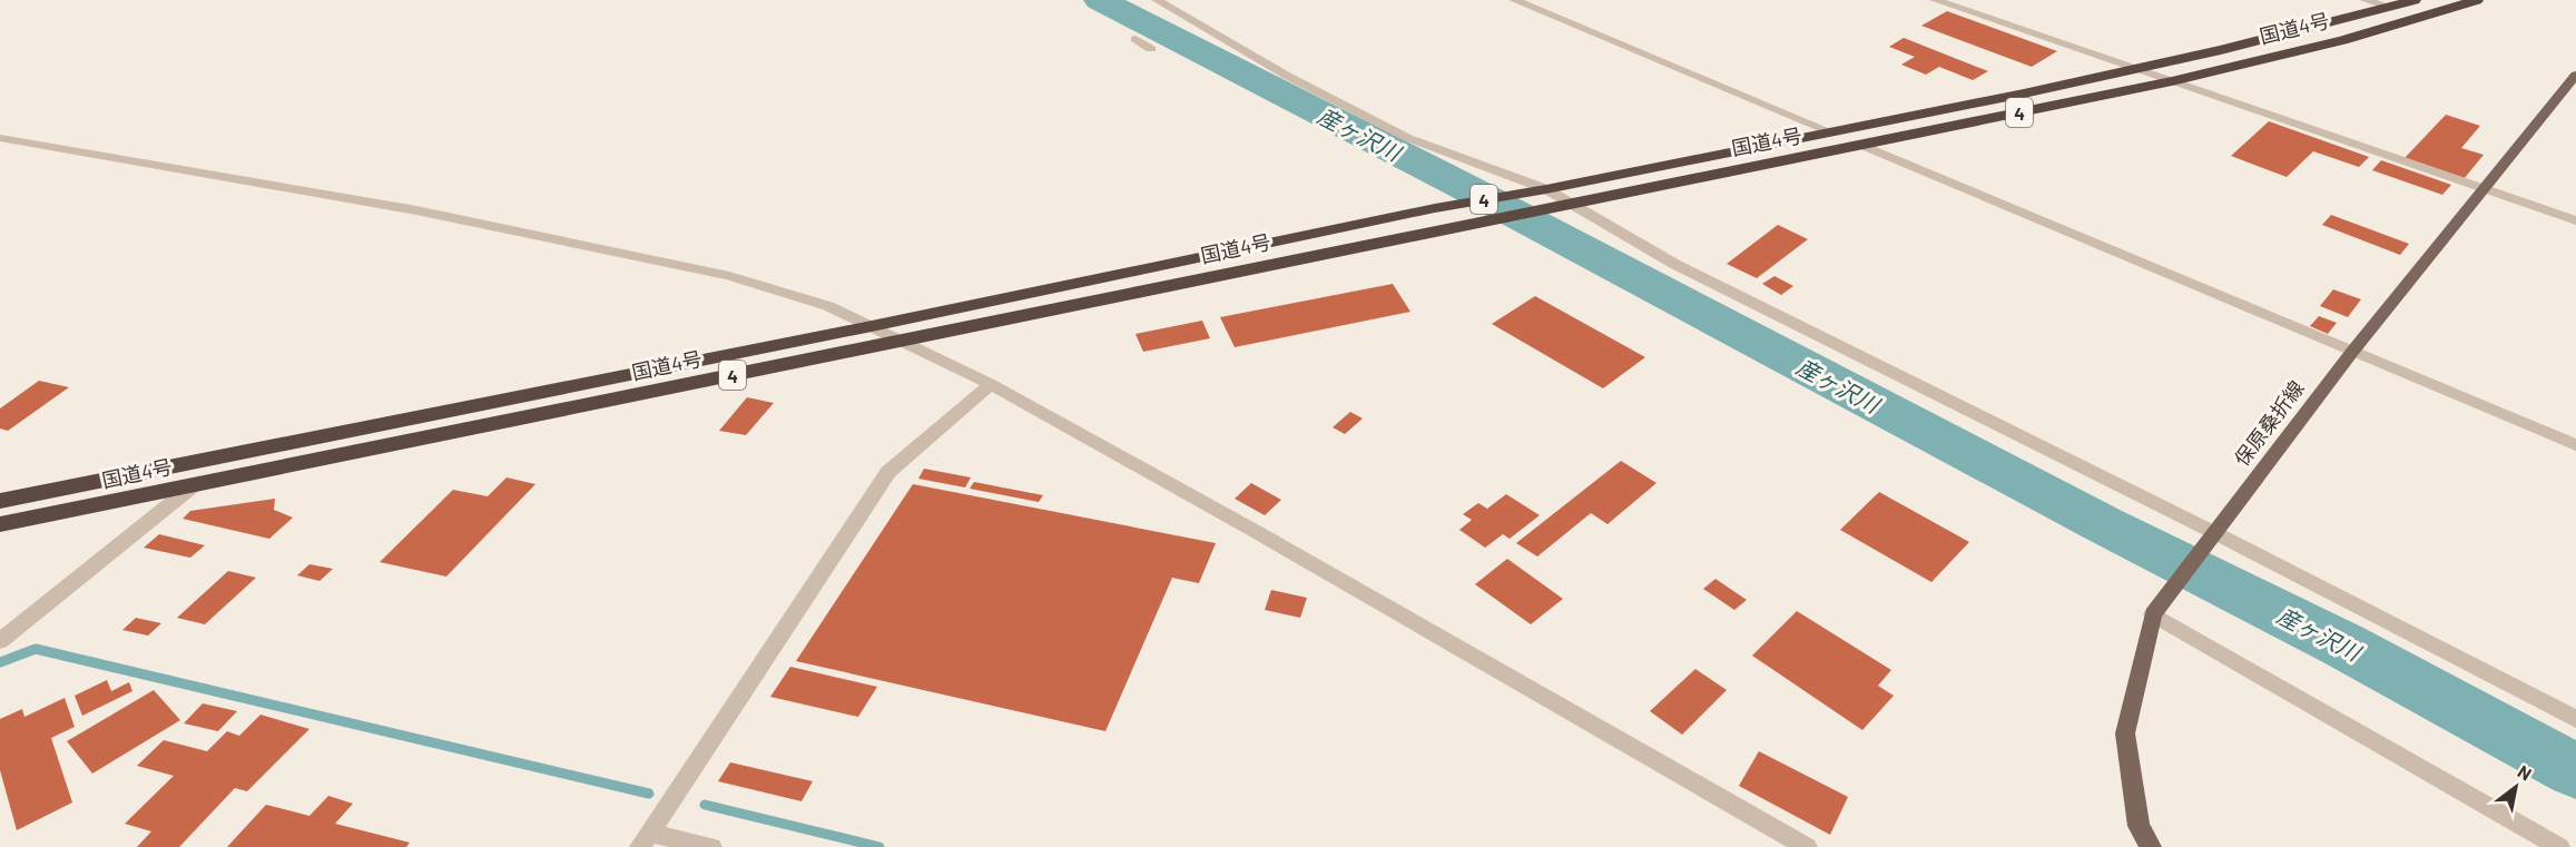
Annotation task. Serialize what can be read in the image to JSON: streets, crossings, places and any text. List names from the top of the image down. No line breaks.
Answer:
{"streets":{"highway":["国道4号","4"],"main road":["保原桑折線"]},"water":["産ヶ沢川"],"north":"top right"}
